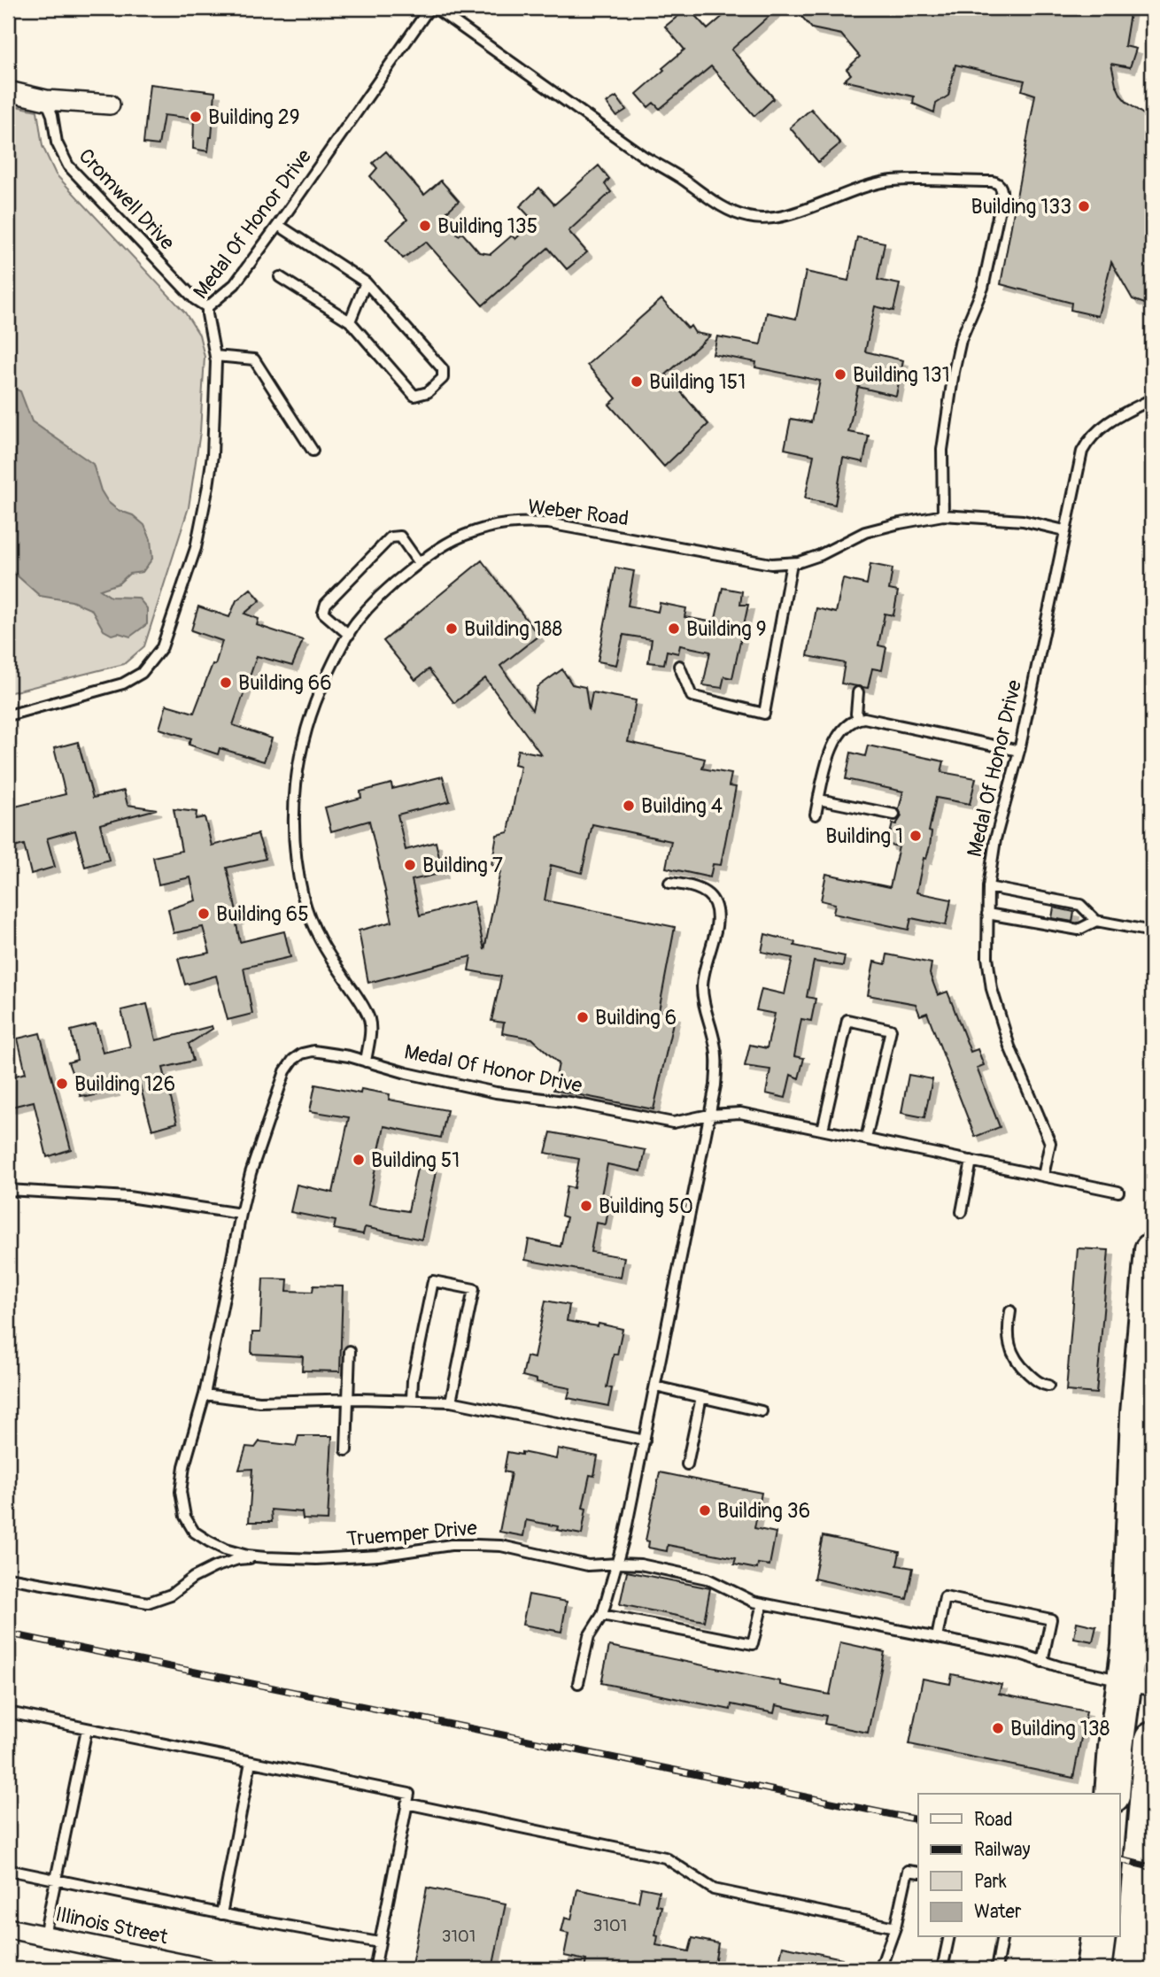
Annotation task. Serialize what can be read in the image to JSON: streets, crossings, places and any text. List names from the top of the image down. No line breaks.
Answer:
{"streets":{"street":["Illinois Street"],"lane":["Cromwell Drive","Medal Of Honor Drive","Weber Road","Truemper Drive"]},"crossings":[["Cromwell Drive","Medal Of Honor Drive"],["Medal Of Honor Drive","Weber Road"],["Medal Of Honor Drive","Truemper Drive"]],"places":["Building 29","Building 133","Building 135","Building 131","Building 151","Building 188","Building 9","Building 66","Building 4","Building 1","Building 7","Building 65","Building 6","Building 126","Building 51","Building 50","Building 36","Building 138"],"house_numbers":["3101","3101"],"legend":["Road","Railway","Park","Water"]}
